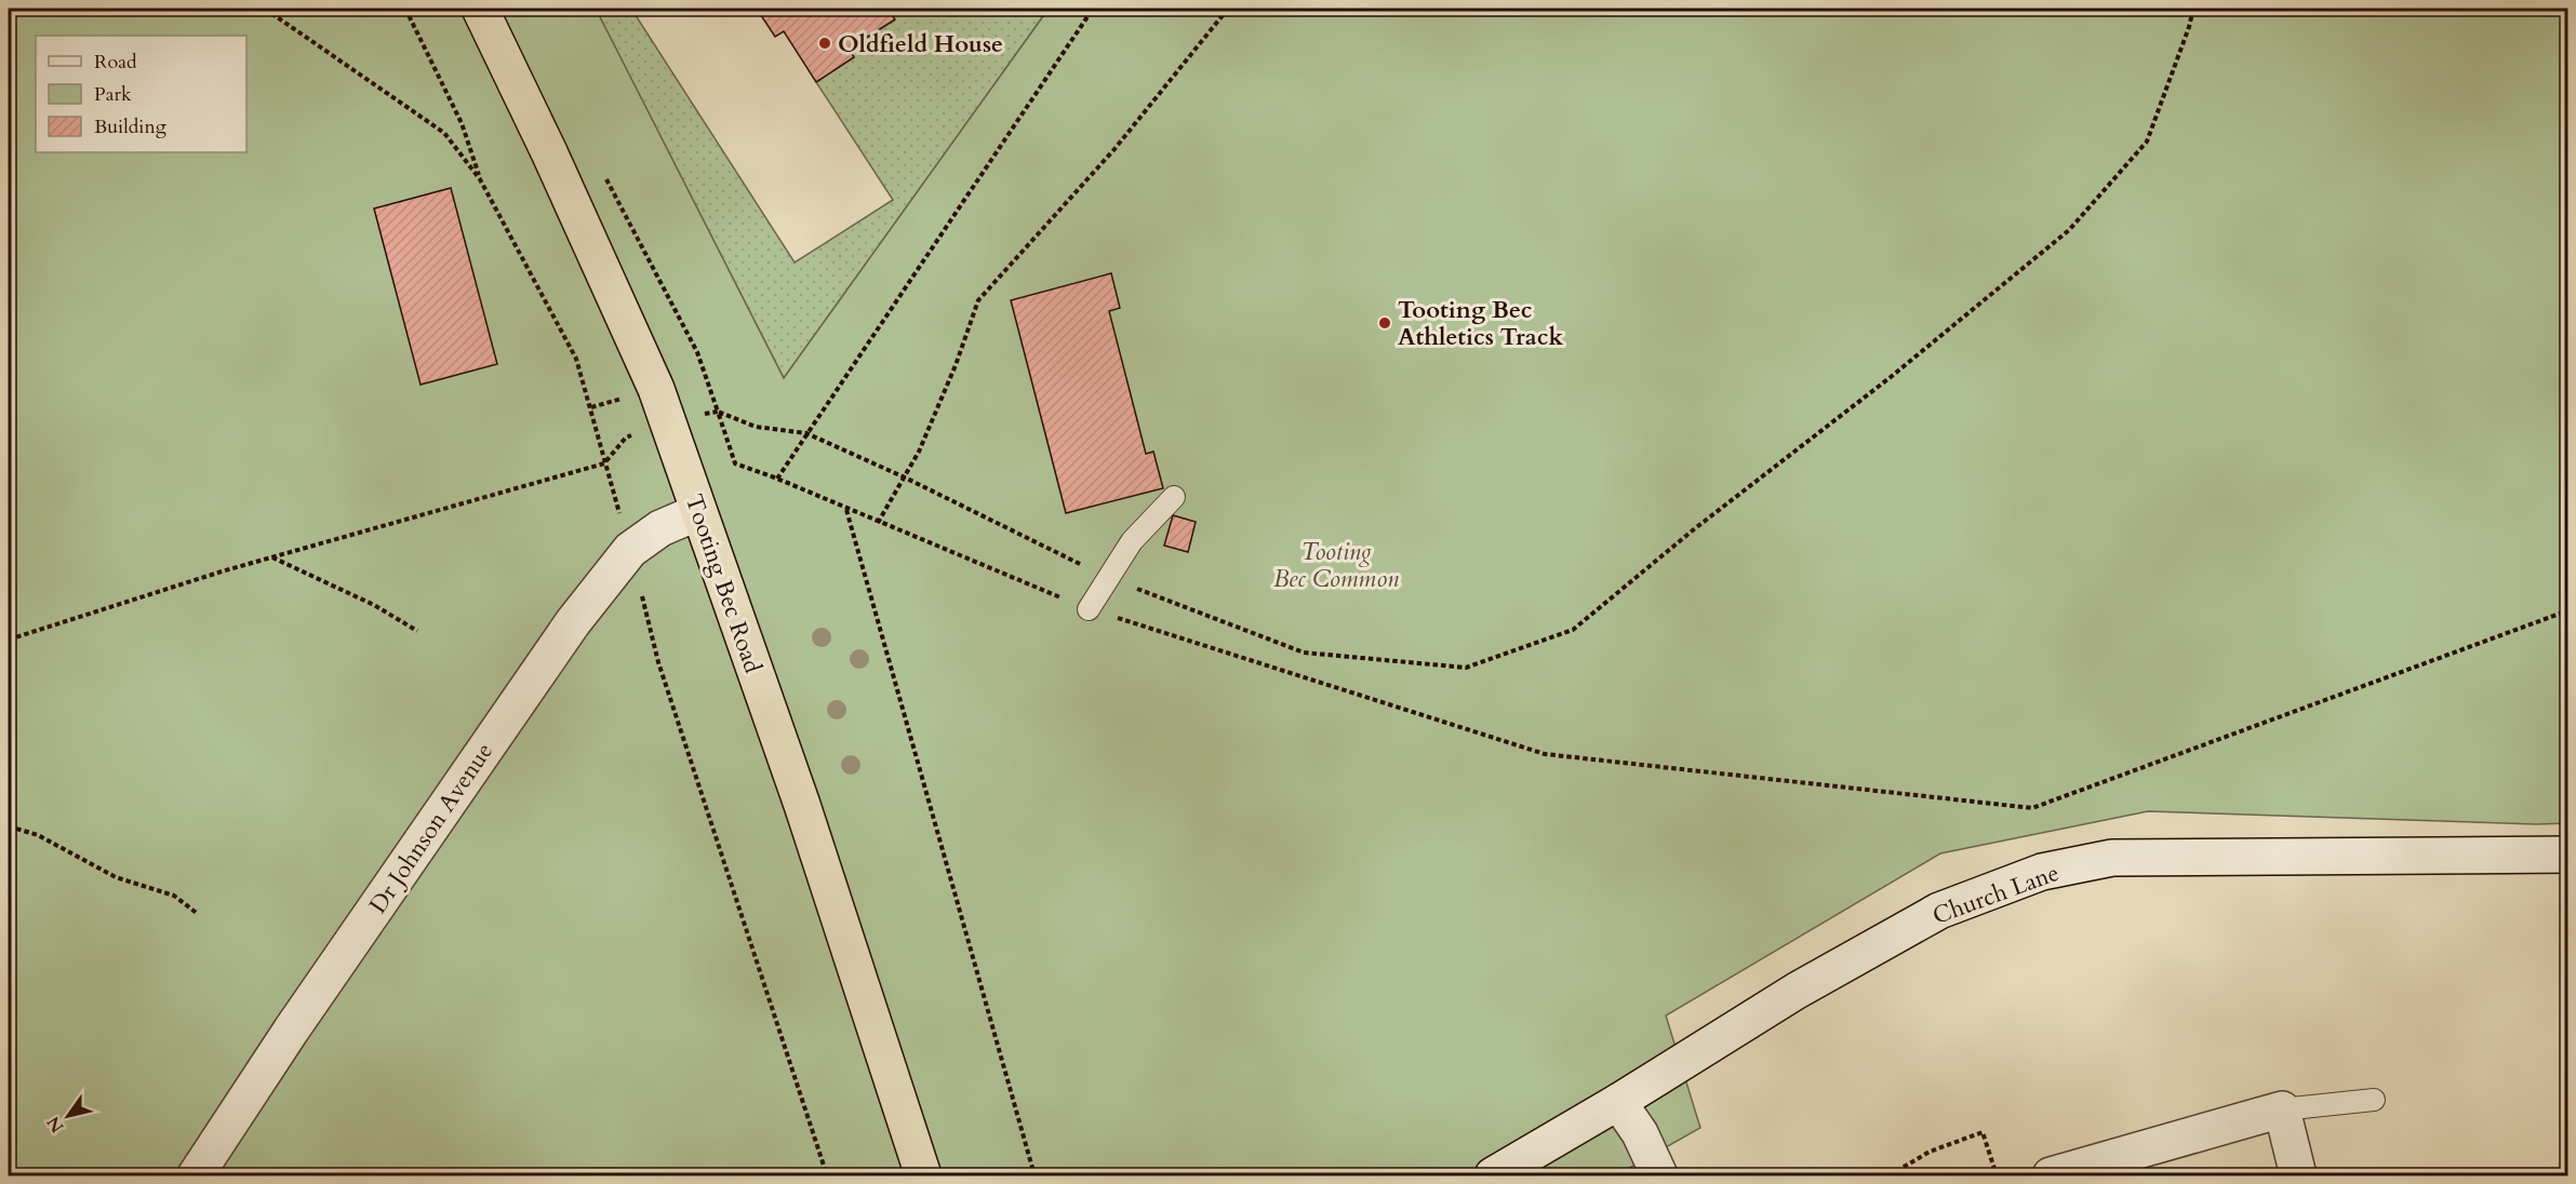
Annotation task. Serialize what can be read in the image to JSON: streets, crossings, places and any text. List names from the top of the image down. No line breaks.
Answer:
{"streets":{"highway":["Tooting Bec Road"],"street":["Dr Johnson Avenue","Church Lane"]},"crossings":[["Tooting Bec Road","Dr Johnson Avenue"]],"parks":["Tooting Bec Common"],"places":["Oldfield House","Tooting Bec Athletics Track"],"legend":["Road","Park","Building"],"north":"bottom left"}
